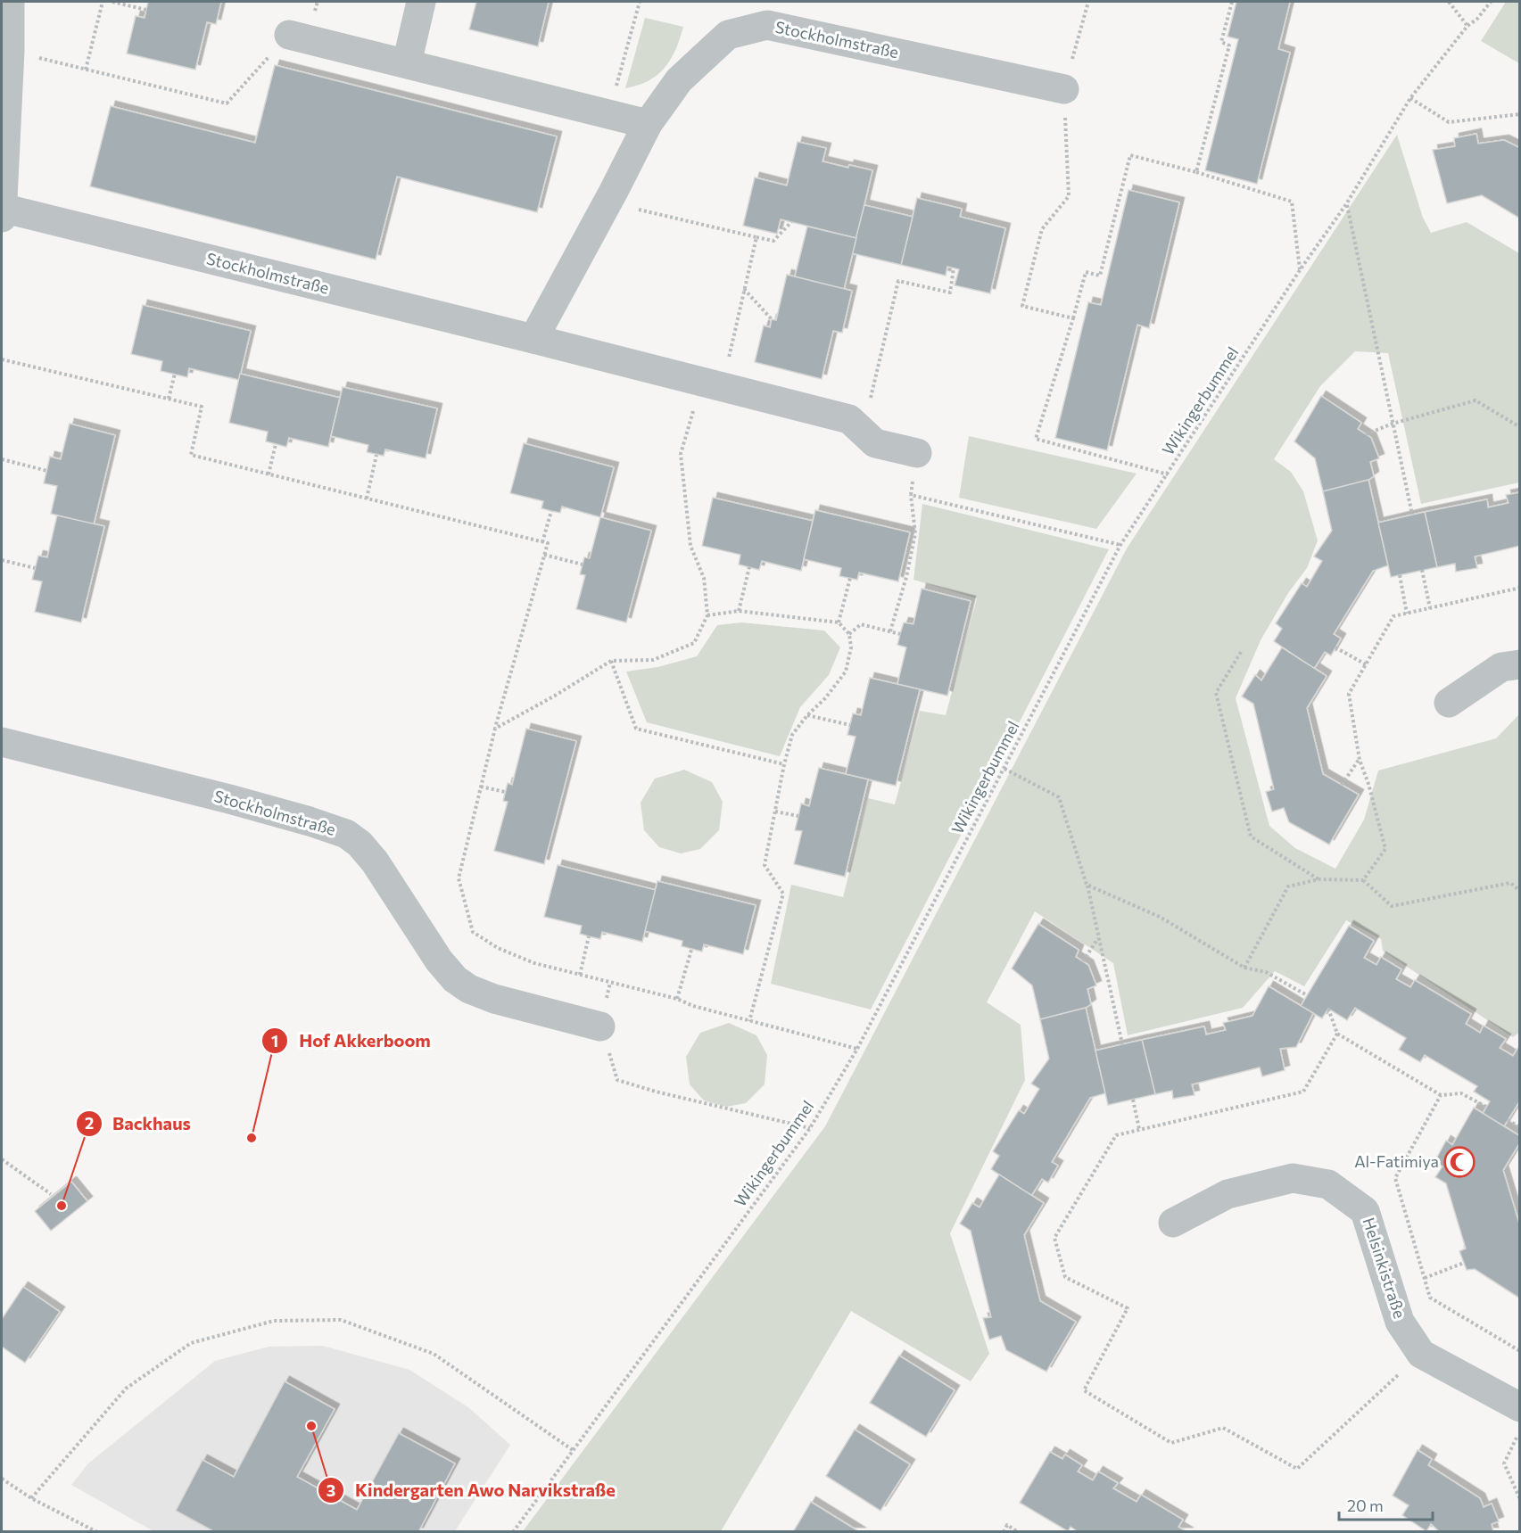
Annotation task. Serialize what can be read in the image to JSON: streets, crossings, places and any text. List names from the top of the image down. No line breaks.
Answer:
{"streets":{"street":["Stockholmstraße","Helsinkistraße"],"path":["Wikingerbummel"]},"places":{"other":["Hof Akkerboom","Backhaus","Kindergarten Awo Narvikstraße"],"mosque":["Al-Fatimiya"]},"scale_bar":"20 m"}
